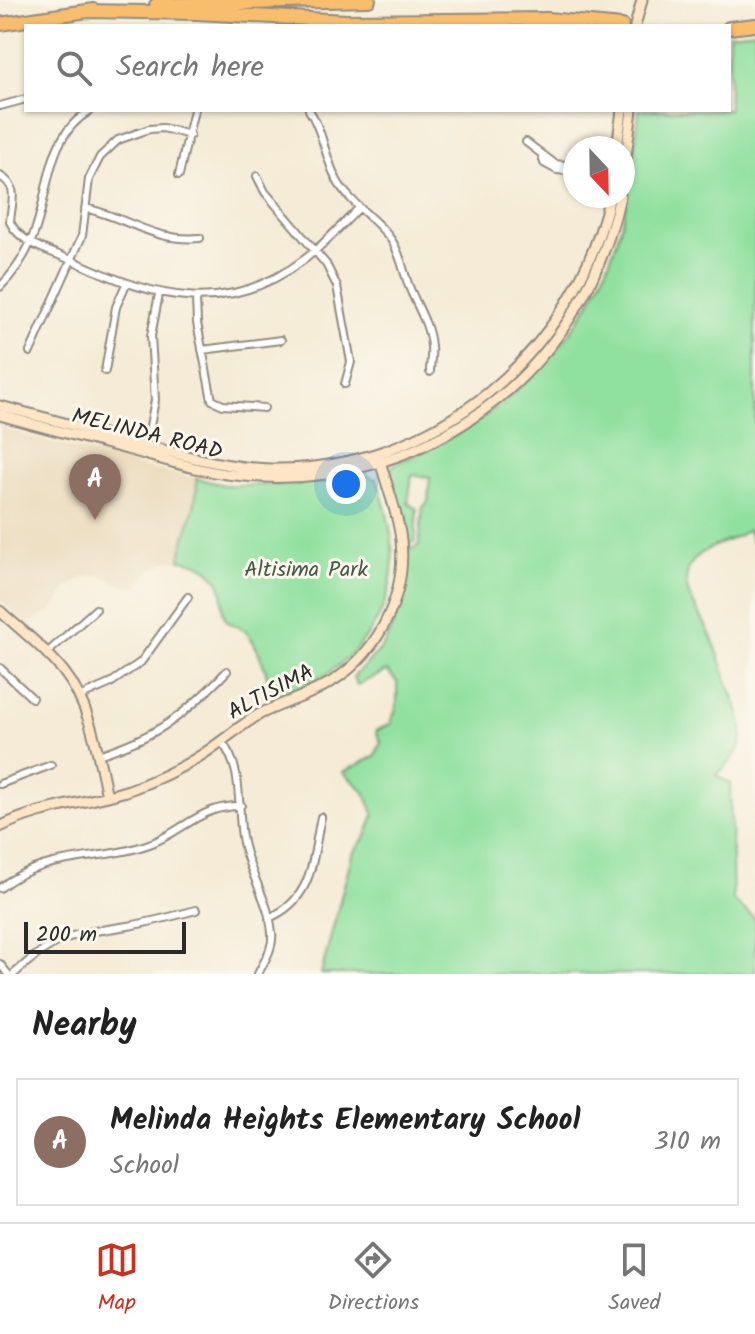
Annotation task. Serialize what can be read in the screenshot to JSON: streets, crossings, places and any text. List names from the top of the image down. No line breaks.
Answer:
{"streets":{"main road":["MELINDA ROAD","ALTISIMA"]},"crossings":[["MELINDA ROAD","ALTISIMA"]],"parks":["Altisima Park"],"scale_bar":"200 m","north":"bottom","page":{"search":"Search here","pins":"A","scale":"200 m","heading":"Nearby","list":[{"mark":"A","name":"Melinda Heights Elementary School","note":"School","value":"310 m"}],"nav":["Map","Directions","Saved"]}}
